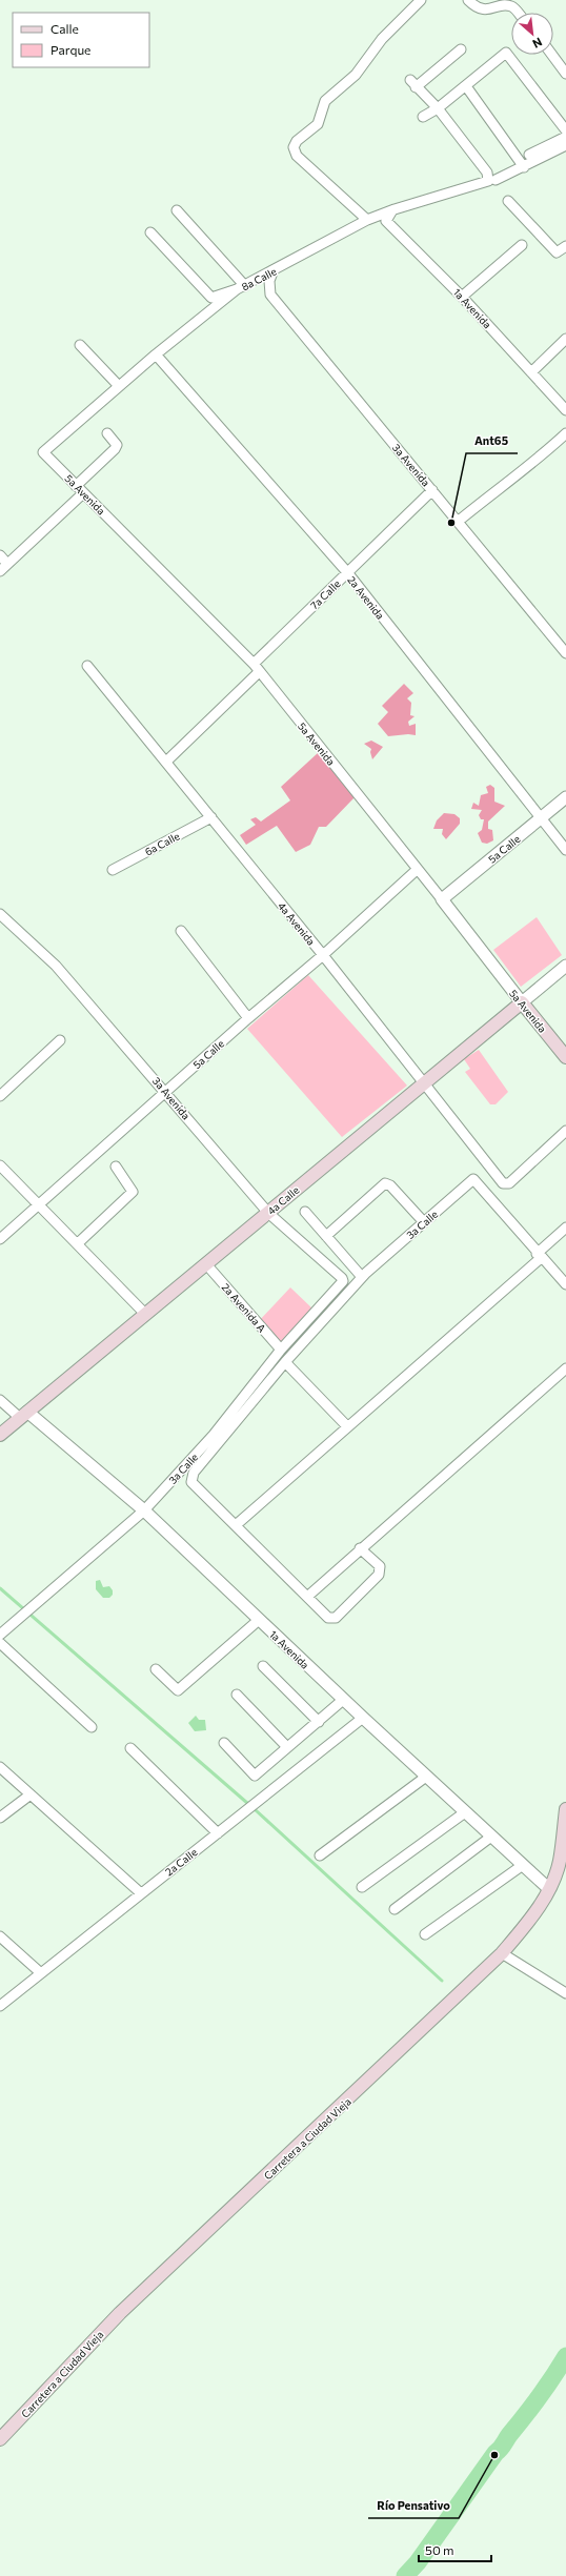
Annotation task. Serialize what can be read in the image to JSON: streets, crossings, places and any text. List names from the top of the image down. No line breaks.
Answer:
{"streets":{"main road":["5a Avenida","4a Calle","Carretera a Ciudad Vieja"],"street":["8a Calle","1a Avenida","3a Avenida","7a Calle","2a Avenida","6a Calle","5a Calle","4a Avenida","3a Calle","2a Avenida A","2a Calle"]},"crossings":[["8a Calle","1a Avenida"],["8a Calle","3a Avenida"],["8a Calle","5a Avenida"],["8a Calle","2a Avenida"],["1a Avenida","4a Calle"],["1a Avenida","3a Calle"],["1a Avenida","2a Calle"],["1a Avenida","Carretera a Ciudad Vieja"],["3a Avenida","7a Calle"],["3a Avenida","5a Calle"],["3a Avenida","4a Calle"],["3a Avenida","3a Calle"],["5a Avenida","7a Calle"],["5a Avenida","5a Calle"],["5a Avenida","4a Calle"],["7a Calle","2a Avenida"],["2a Avenida","5a Calle"],["6a Calle","4a Avenida"],["5a Calle","4a Avenida"],["4a Avenida","4a Calle"],["4a Calle","2a Avenida A"],["3a Calle","2a Avenida A"]],"places":["Ant65","Río Pensativo"],"legend":["Calle","Parque"],"scale_bar":"50 m","north":"bottom right"}
